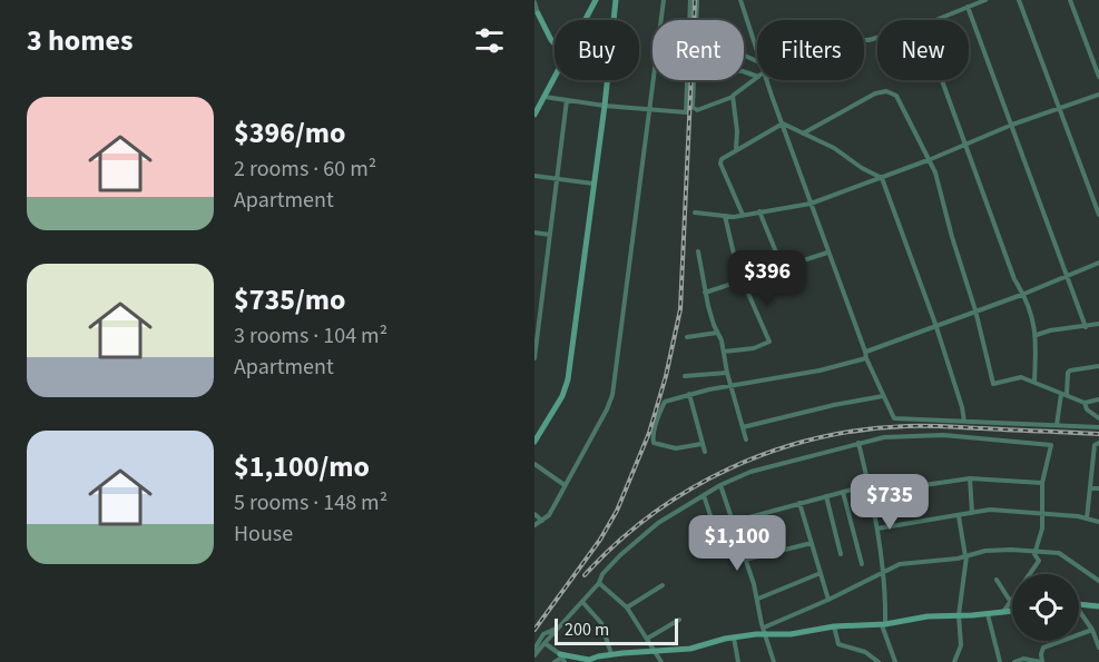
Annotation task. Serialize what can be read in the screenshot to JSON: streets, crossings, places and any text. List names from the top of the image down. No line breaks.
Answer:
{"scale_bar":"200 m","page":{"heading":"3 homes","chip":["Buy","Rent","Filters","New"],"list":[{"name":"$396/mo","note":"2 rooms · 60 m² · Apartment"},{"name":"$735/mo","note":"3 rooms · 104 m² · Apartment"},{"name":"$1,100/mo","note":"5 rooms · 148 m² · House"}],"price":["$396","$735","$1,100"],"scale":"200 m"}}
